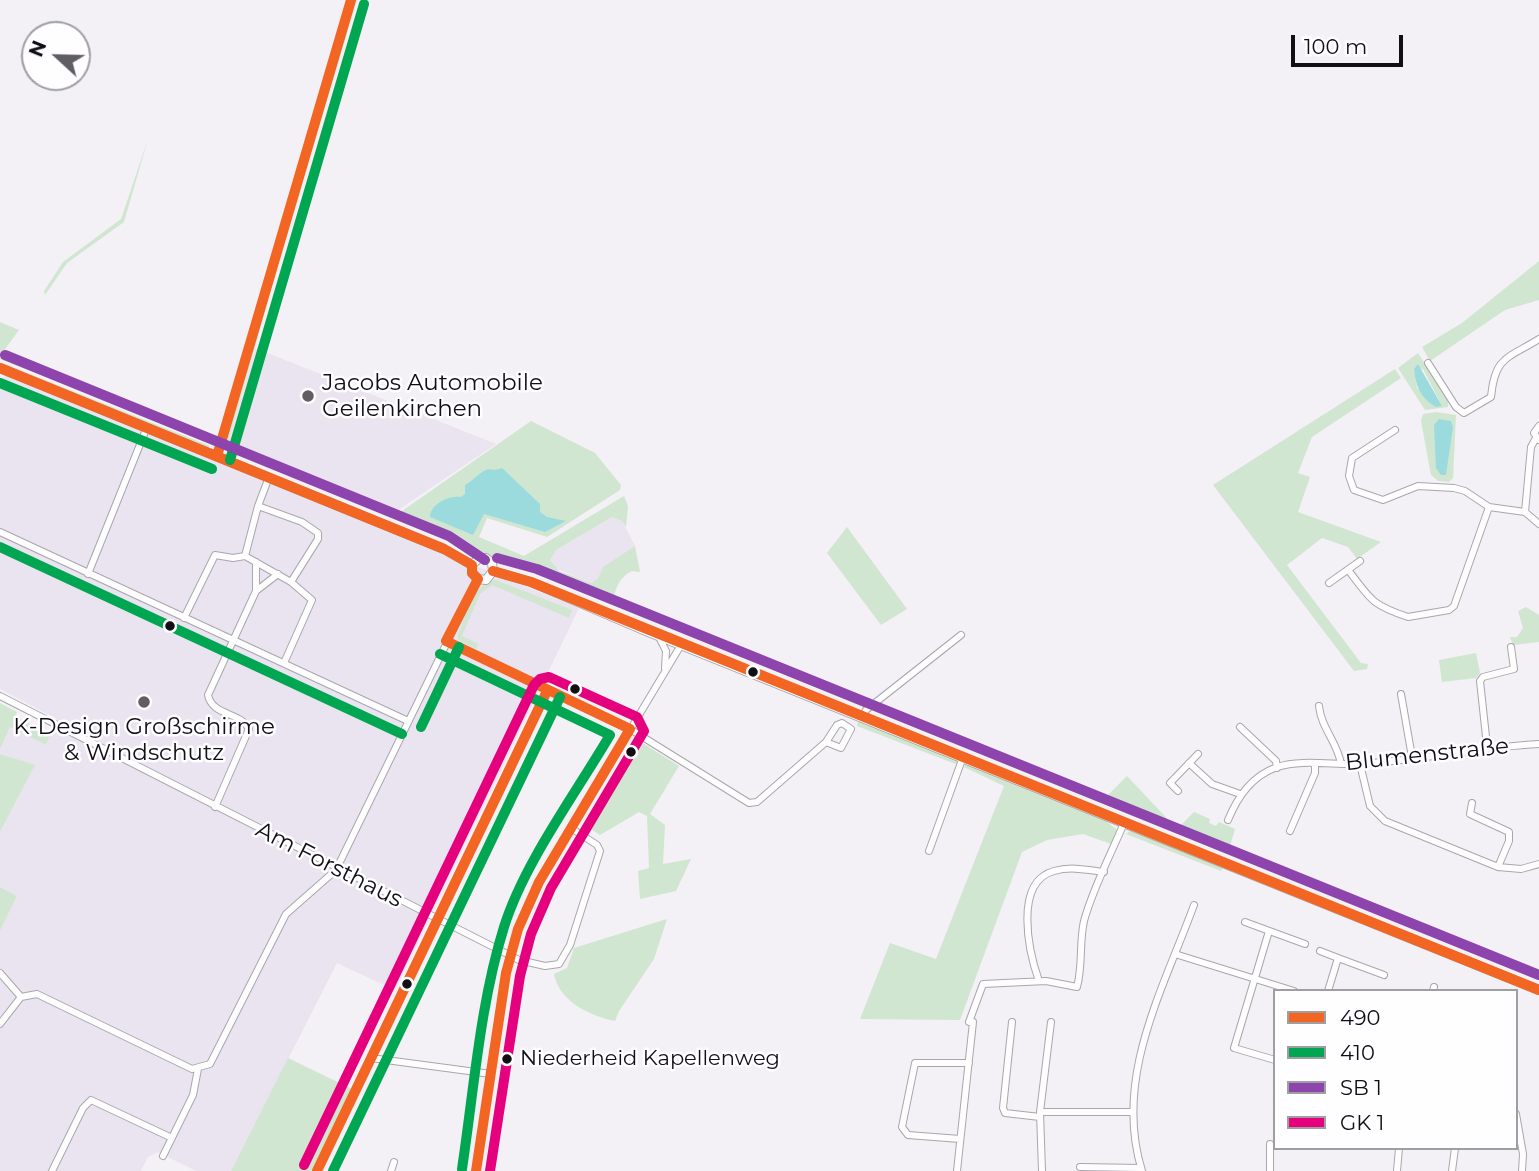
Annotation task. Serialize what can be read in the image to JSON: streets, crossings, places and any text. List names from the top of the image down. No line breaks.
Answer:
{"streets":{"street":["Blumenstraße","Am Forsthaus"]},"places":["Jacobs Automobile Geilenkirchen","K-Design Großschirme & Windschutz","Niederheid Kapellenweg"],"lines":["transit line 490","transit line 410"],"legend":["490","410","SB 1","GK 1"],"scale_bar":"100 m","north":"left"}
